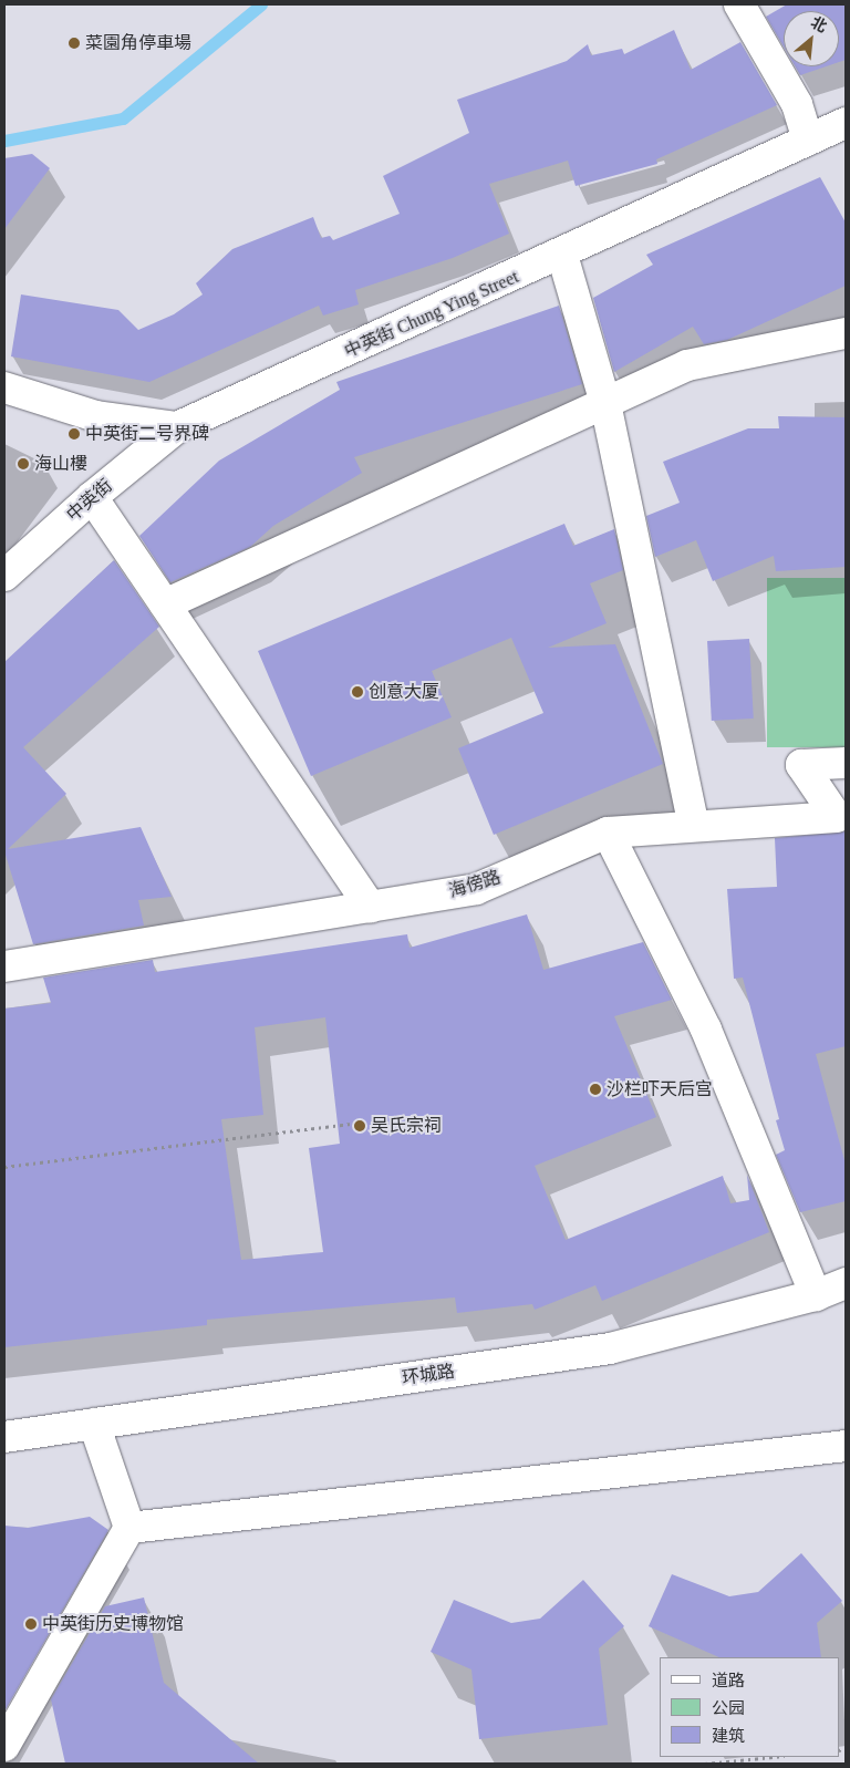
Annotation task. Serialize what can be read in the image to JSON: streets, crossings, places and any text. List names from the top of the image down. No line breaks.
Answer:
{"streets":{"street":["中英街 Chung Ying Street","中英街","海傍路","环城路"]},"crossings":[["中英街 Chung Ying Street","中英街"]],"places":["菜園角停車場","中英街二号界碑","海山樓","创意大厦","沙栏吓天后宫","吴氏宗祠","中英街历史博物馆"],"legend":["道路","公园","建筑"],"north":"top right"}
